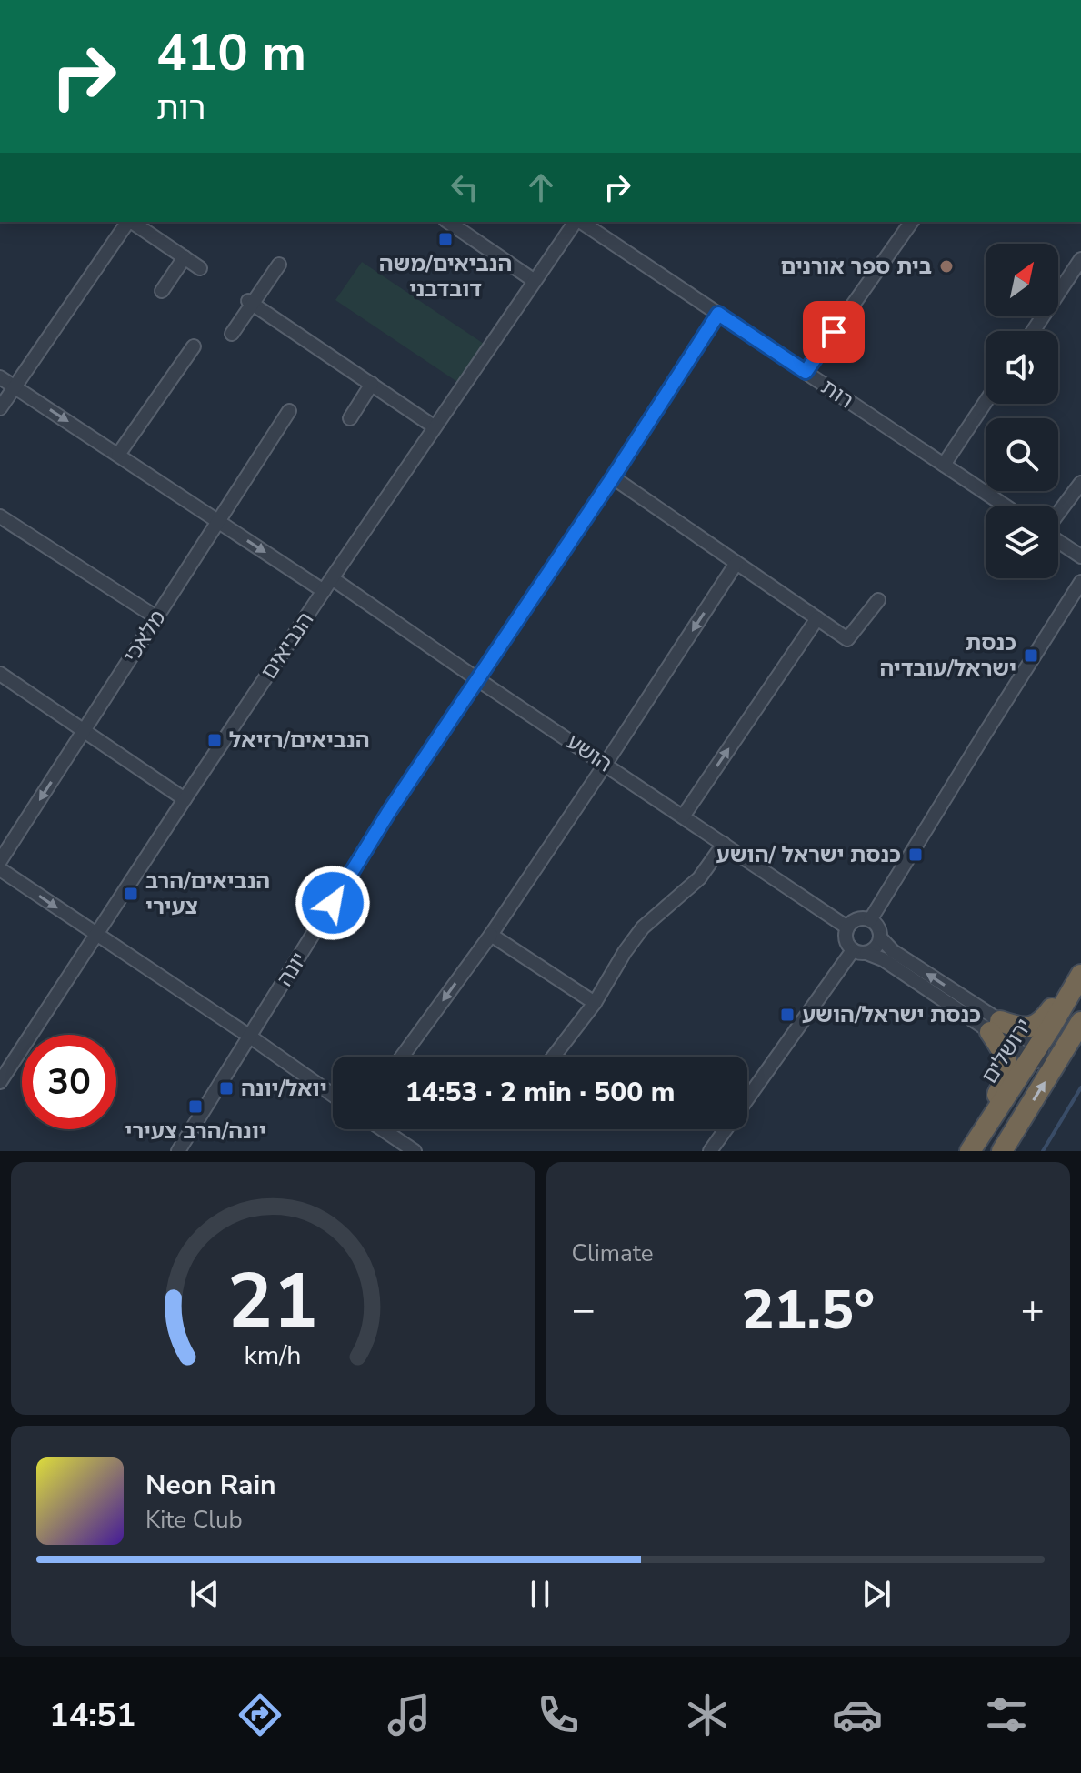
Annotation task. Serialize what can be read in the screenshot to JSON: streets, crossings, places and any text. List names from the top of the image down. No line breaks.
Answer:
{"streets":{"highway":["ירושלים"],"street":["רות","מלאכי","הנביאים","הושע","יונה"]},"crossings":[["רות","יונה"],["הנביאים","הושע"],["הושע","יונה"]],"places":{"transit":["הנביאים/משה דובדבני","כנסת ישראל/עובדיה","הנביאים/רזיאל","כנסת ישראל /הושע","הנביאים/הרב צעירי","כנסת ישראל/הושע","יואל/יונה","יונה/הרב צעירי"],"other":["בית ספר אורנים"]},"north":"top right","page":{"turn":["410 m","רות"],"limit":"30","trip":"14:53 · 2 min · 500 m","tile":"Climate","heat":["−","21.5°","+"],"song":["Neon Rain","Kite Club"],"tabs":"14:51","gauge":["21","km/h"]}}
